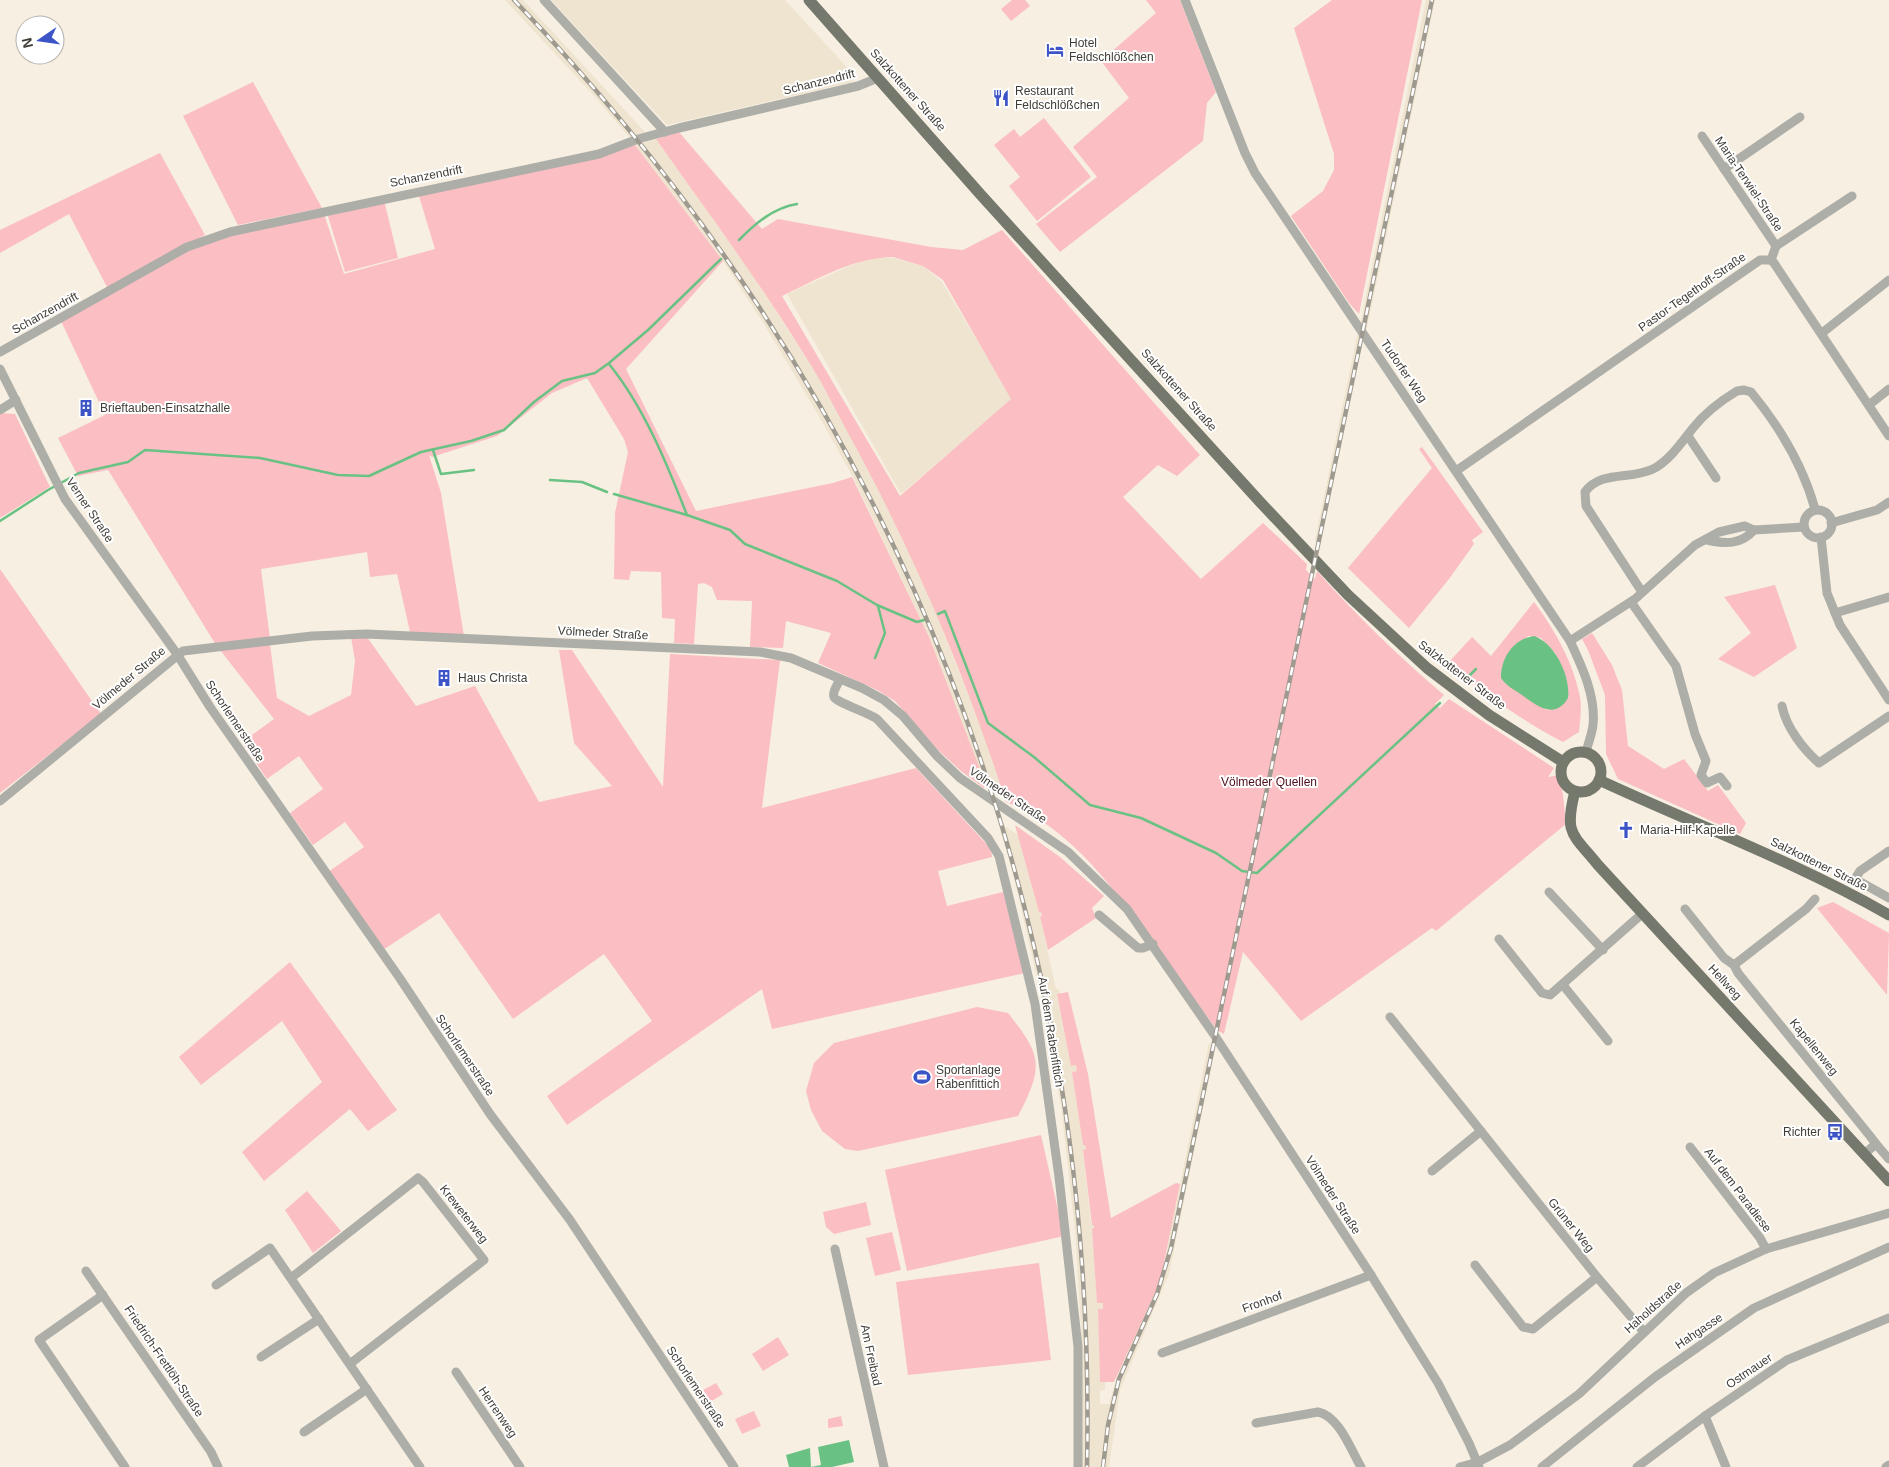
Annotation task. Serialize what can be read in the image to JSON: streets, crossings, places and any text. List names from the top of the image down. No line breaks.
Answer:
{"streets":{"main road":["Salzkottener Straße","Hellweg"],"street":["Schanzendrift","Maria-Terwiel-Straße","Pastor-Tegethoff-Straße","Tudorfer Weg","Verner Straße","Völmeder Straße","Schorlemerstraße","Auf dem Rabenfittich","Kapellenweg","Auf dem Paradiese","Kreweterweg","Grüner Weg","Fronhof","Haholdstraße","Hahgasse","Am Freibad","Friedrich-Frettlöh-Straße","Ostmauer","Herrenweg"]},"crossings":[["Schanzendrift","Salzkottener Straße"],["Salzkottener Straße","Tudorfer Weg"],["Salzkottener Straße","Hellweg"],["Maria-Terwiel-Straße","Pastor-Tegethoff-Straße"],["Pastor-Tegethoff-Straße","Tudorfer Weg"],["Tudorfer Weg","Hellweg"],["Verner Straße","Völmeder Straße"],["Verner Straße","Schorlemerstraße"],["Völmeder Straße","Schorlemerstraße"],["Völmeder Straße","Auf dem Rabenfittich"],["Völmeder Straße","Fronhof"],["Völmeder Straße","Haholdstraße"],["Auf dem Paradiese","Haholdstraße"],["Grüner Weg","Haholdstraße"]],"parks":["Völmeder Quellen"],"places":{"hotel":["Hotel Feldschlößchen"],"restaurant":["Restaurant Feldschlößchen"],"building":["Brieftauben-Einsatzhalle","Haus Christa"],"church":["Maria-Hilf-Kapelle"],"sports":["Sportanlage Rabenfittich"],"bus stop":["Richter"]},"north":"left"}
